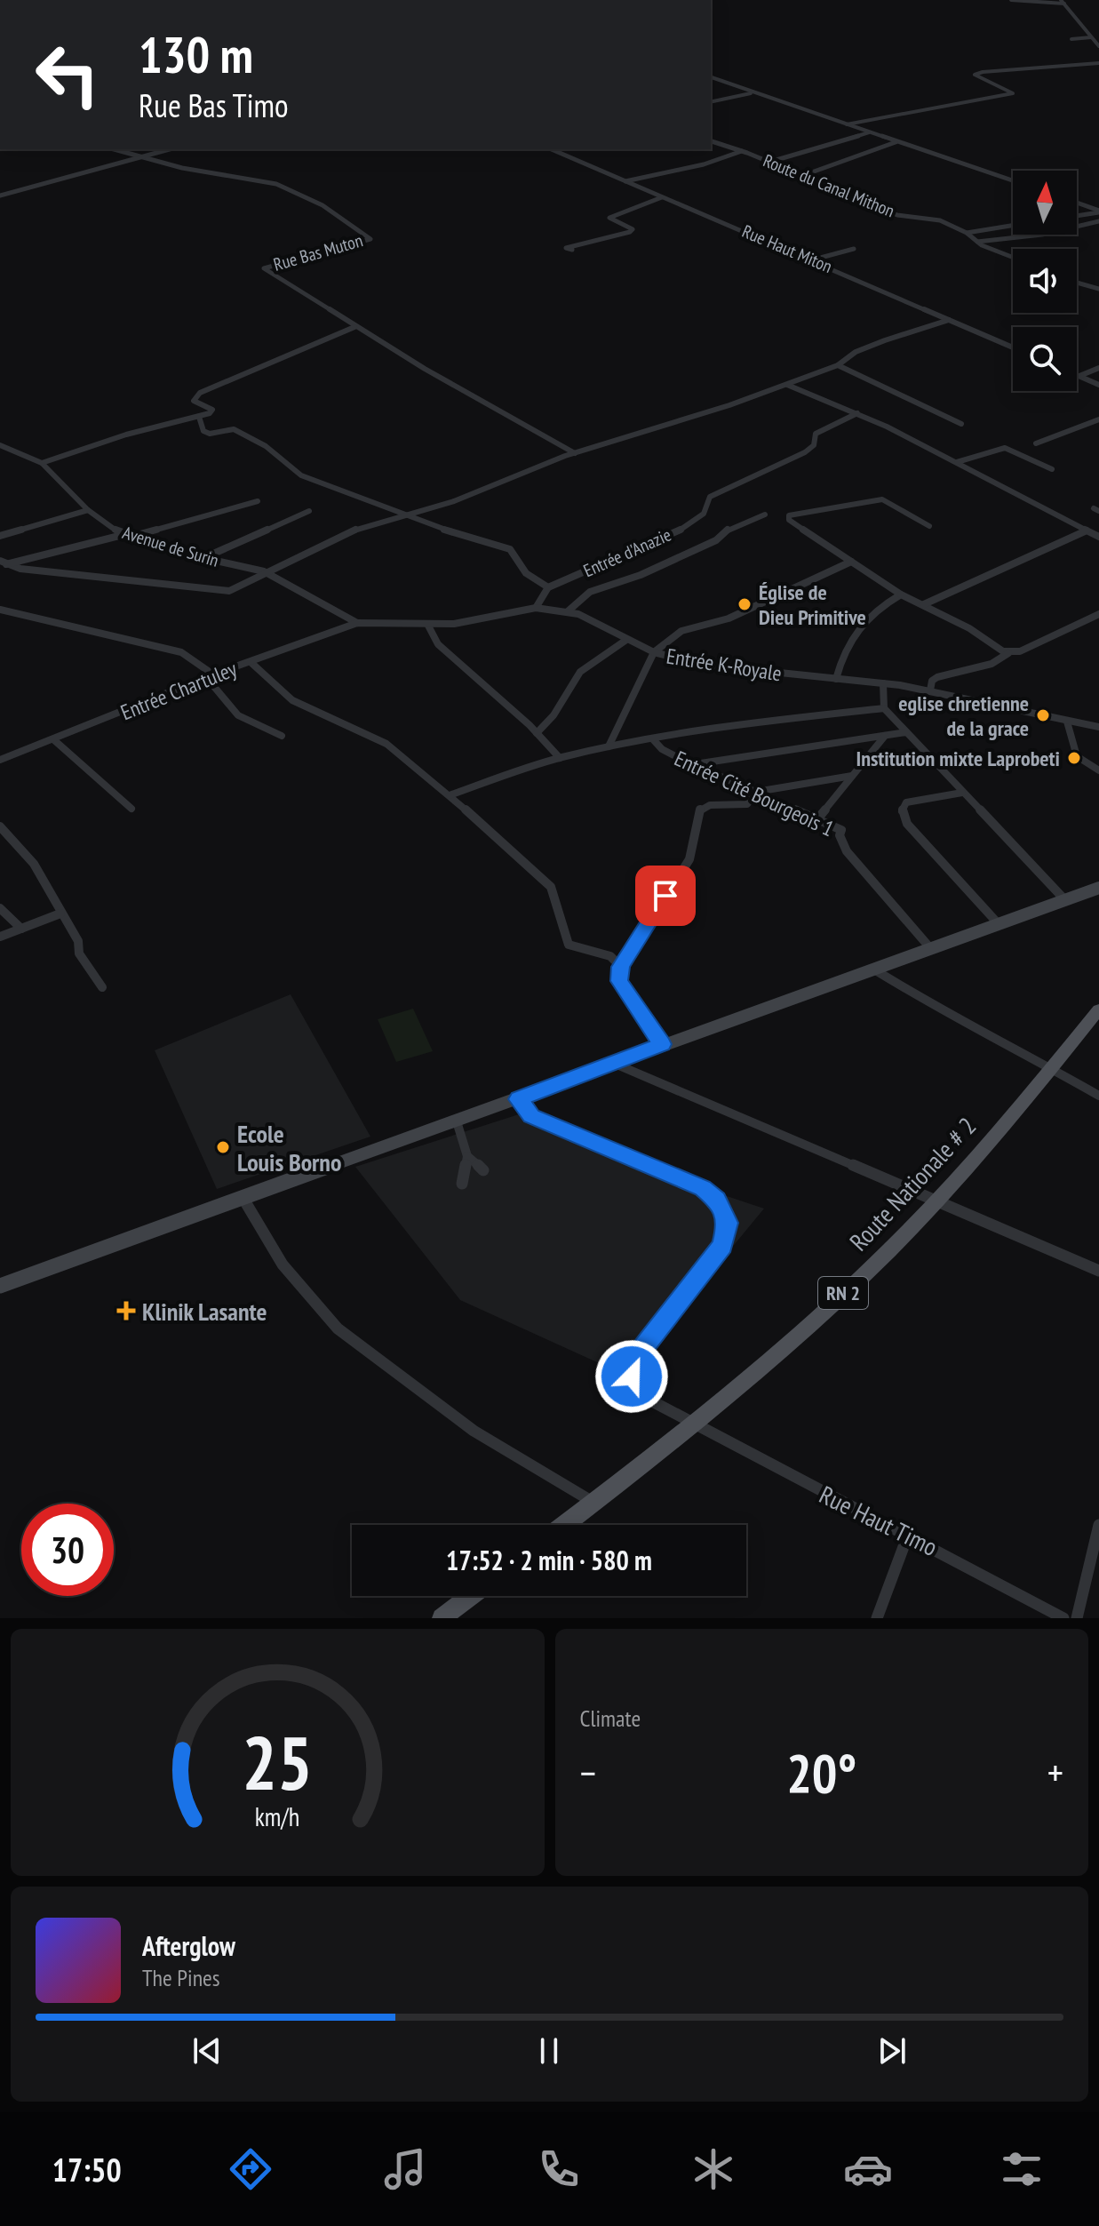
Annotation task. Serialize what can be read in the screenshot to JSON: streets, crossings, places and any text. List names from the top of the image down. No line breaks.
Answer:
{"streets":{"main road":["Route Nationale # 2","RN 2"],"street":["Route du Canal Mithon","Rue Haut Miton","Rue Bas Muton","Avenue de Surin","Entrée d'Anazie","Entrée K-Royale","Entrée Chartuley","Entrée Cité Bourgeois 1","Rue Haut Timo"]},"crossings":[["Avenue de Surin","Entrée K-Royale"],["Avenue de Surin","Entrée Chartuley"],["Entrée K-Royale","Entrée Chartuley"],["Route Nationale # 2","Rue Haut Timo"]],"places":{"other":["Église de Dieu Primitive","eglise chretienne de la grace","Institution mixte Laprobeti","Ecole Louis Borno"],"health":["Klinik Lasante"]},"north":"top","page":{"turn":["130 m","Rue Bas Timo"],"limit":"30","trip":"17:52 · 2 min · 580 m","tile":"Climate","heat":["−","20°","+"],"song":["Afterglow","The Pines"],"tabs":"17:50","gauge":["25","km/h"]}}
